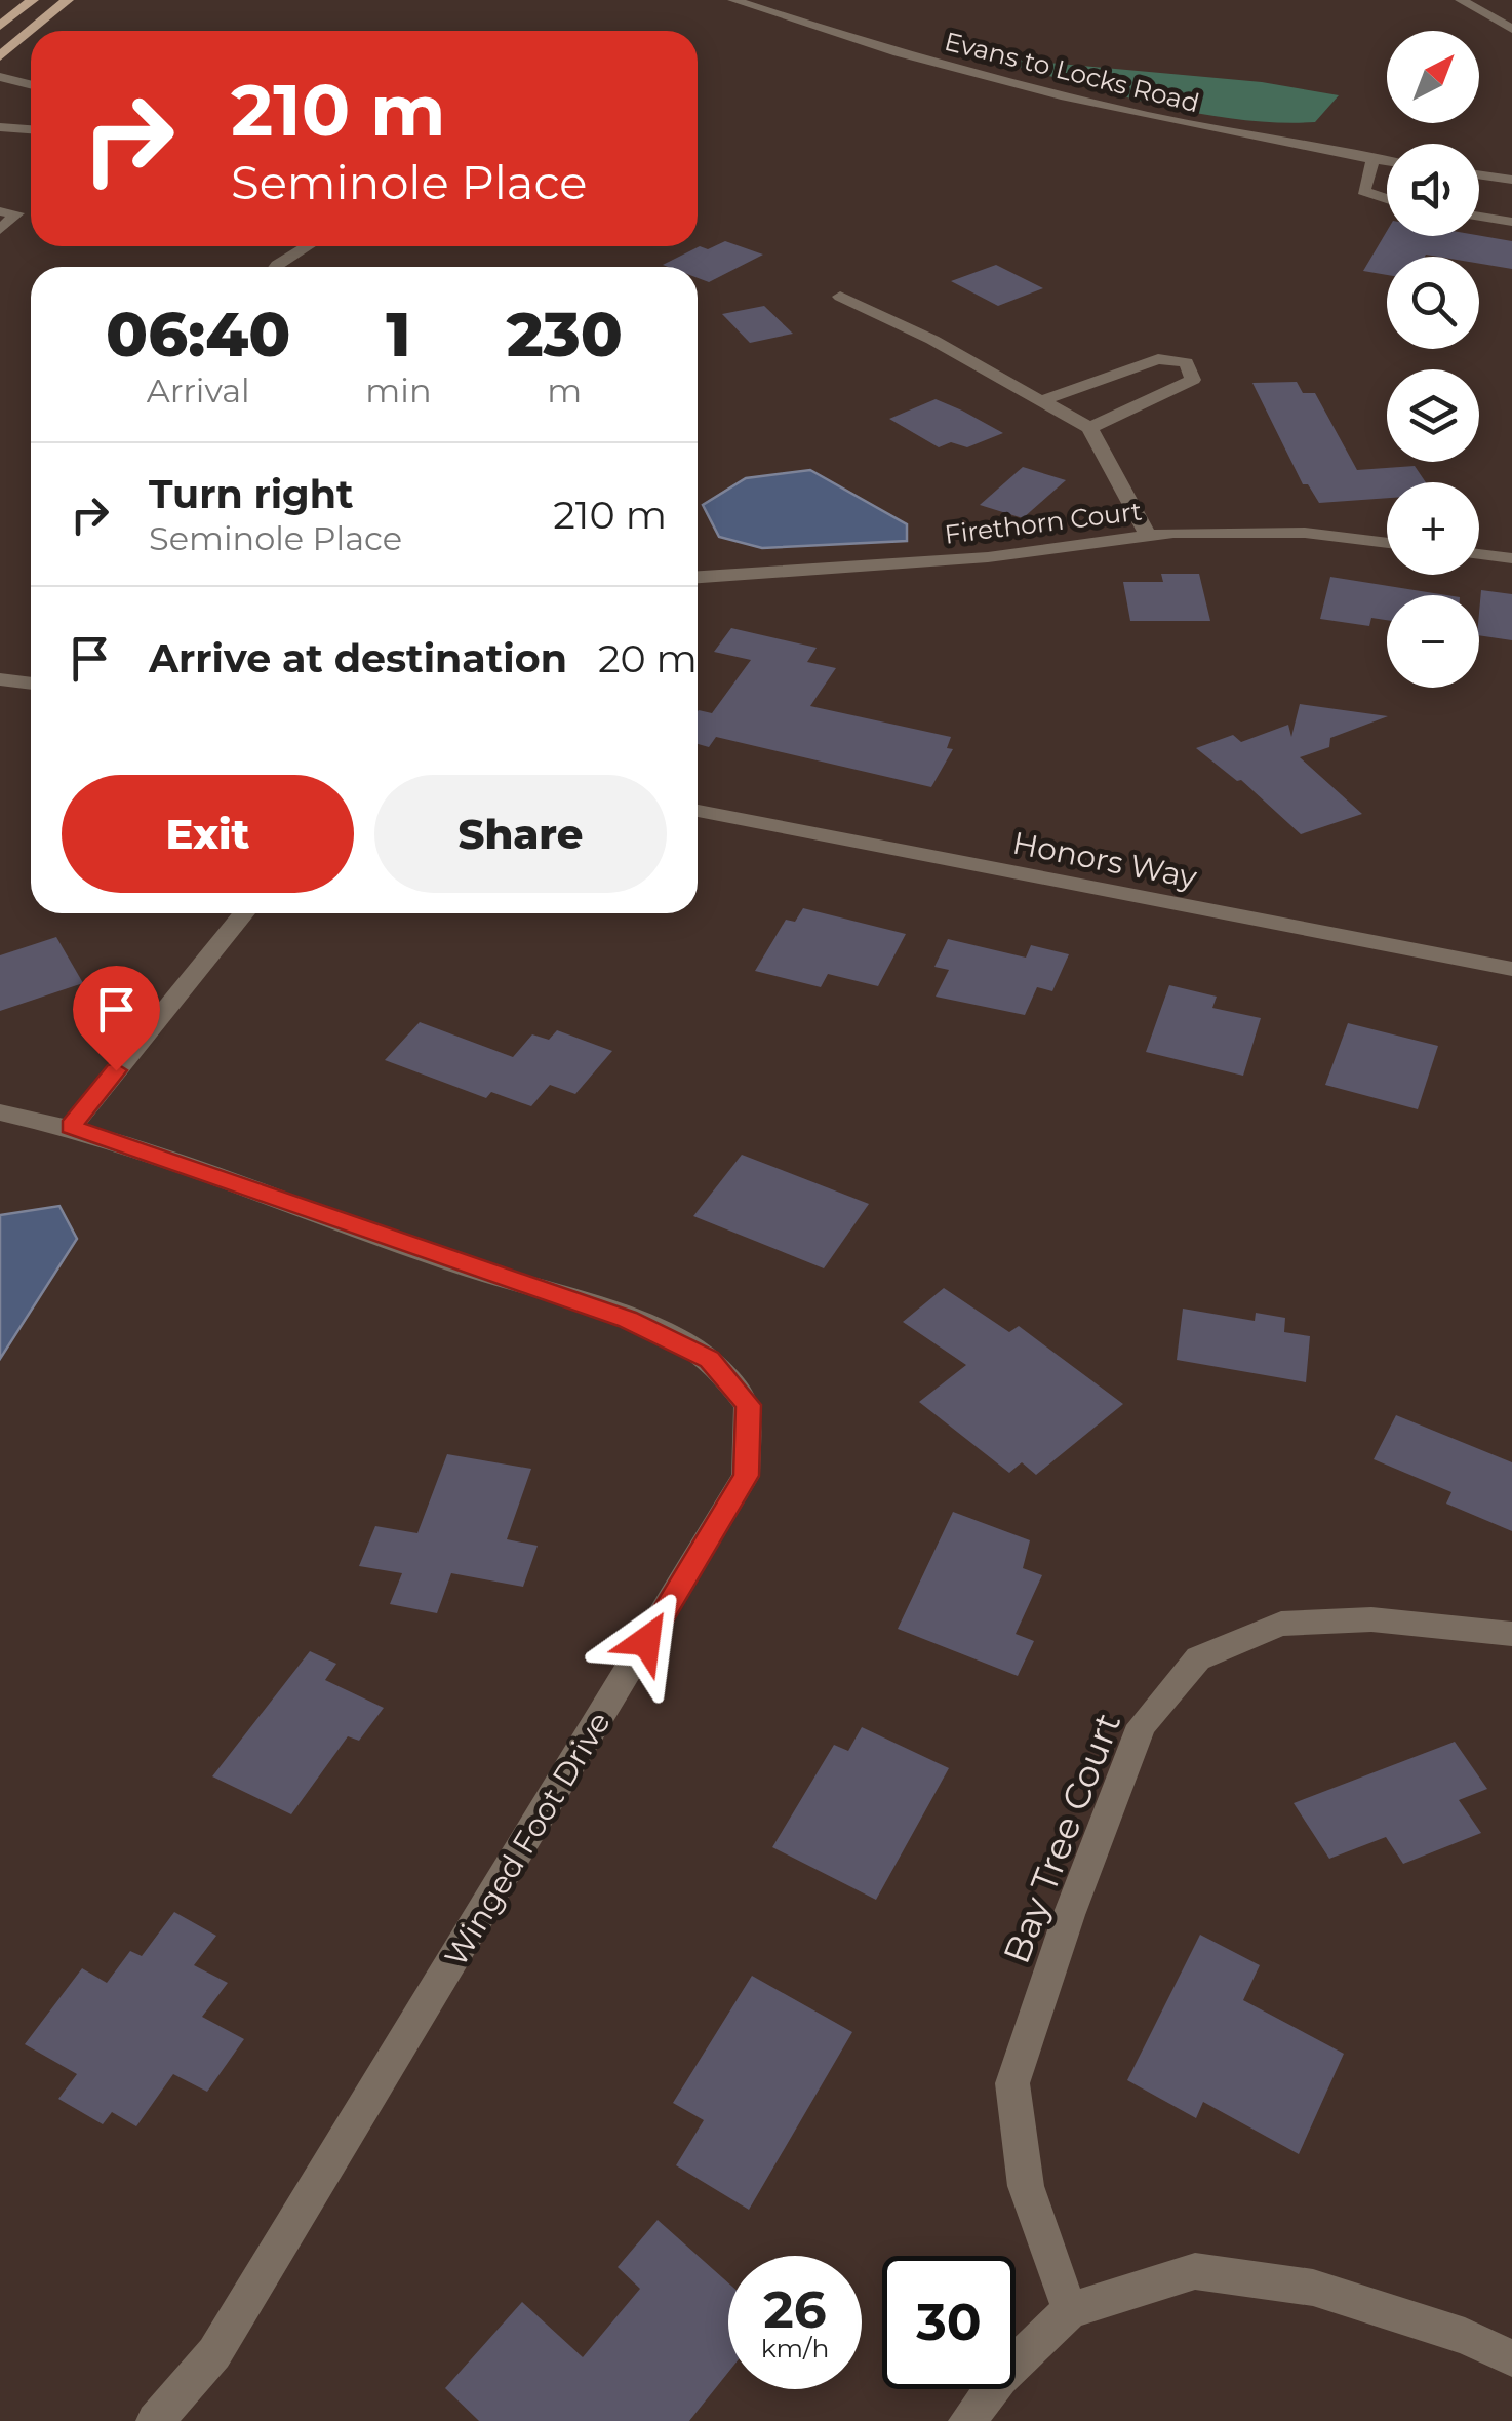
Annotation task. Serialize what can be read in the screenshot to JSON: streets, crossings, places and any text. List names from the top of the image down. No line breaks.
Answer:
{"streets":{"street":["Evans to Locks Road","Firethorn Court","Honors Way","Bay Tree Court","Winged Foot Drive"]},"north":"top right","page":{"map_buttons":["+","−"],"turn":["210 m","Seminole Place"],"eta":["06:40","Arrival","1","min","230","m"],"list":[{"name":"Turn right","note":"Seminole Place","value":"210 m"},{"name":"Arrive at destination","value":"20 m"}],"buttons":["Exit","Share"],"speed":"26 km/h","limit":"30"}}
